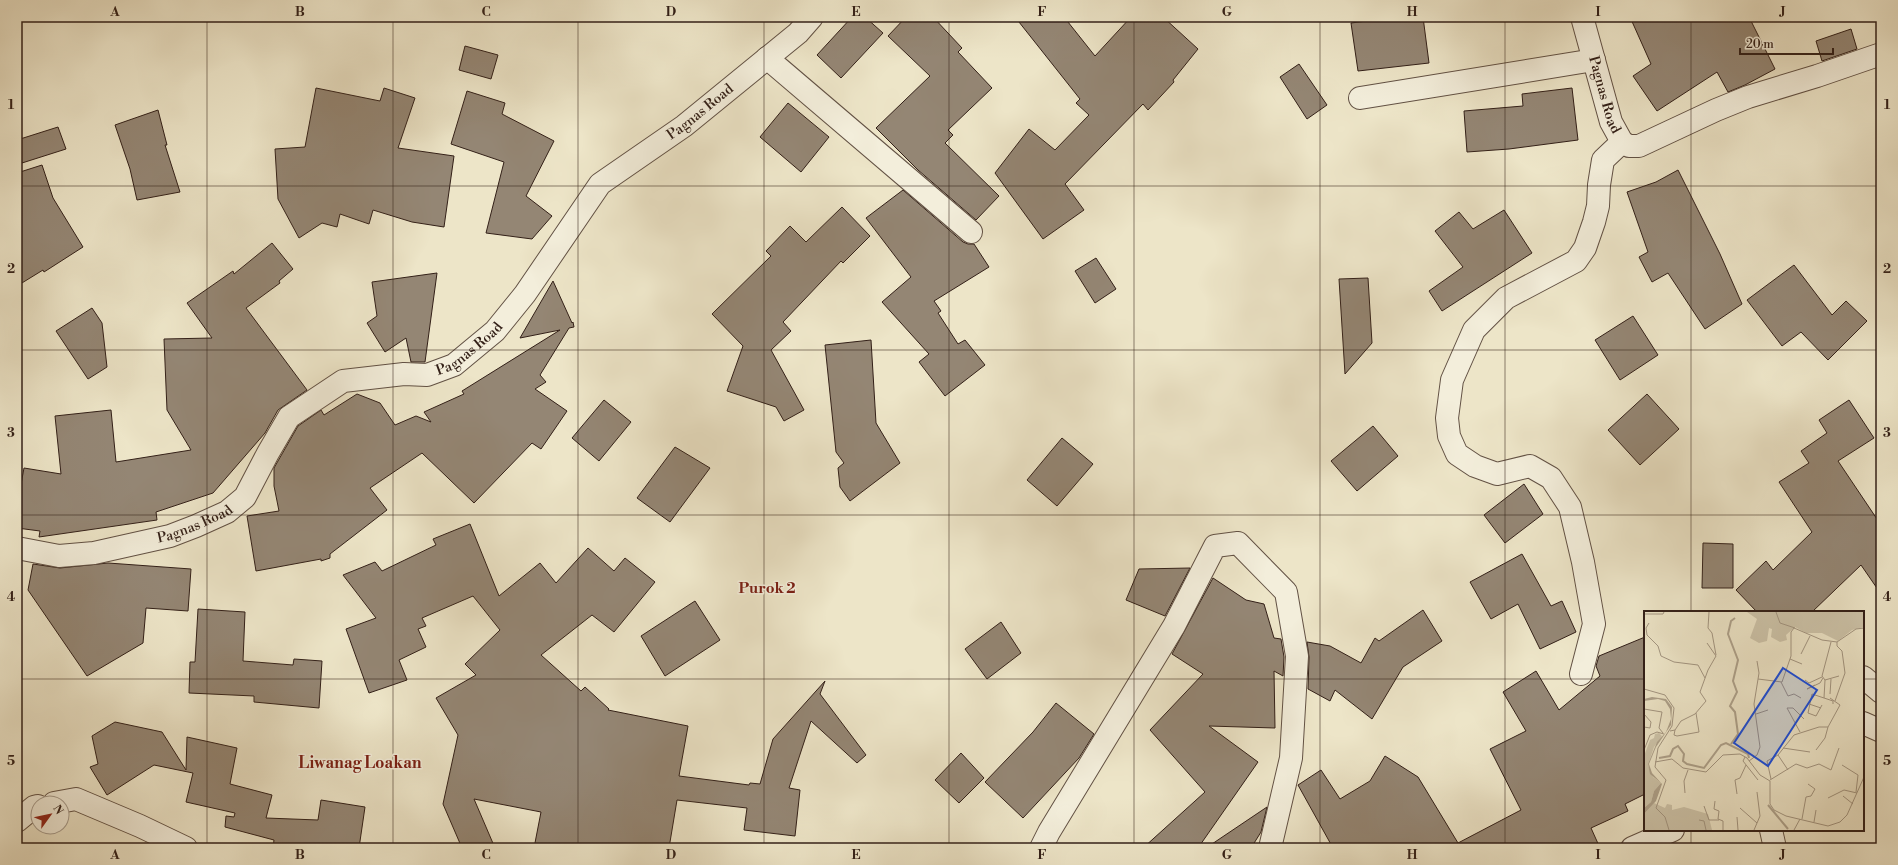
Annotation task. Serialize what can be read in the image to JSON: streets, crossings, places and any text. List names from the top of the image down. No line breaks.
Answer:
{"streets":{"street":["Pagnas Road"]},"districts":["Purok 2","Liwanag Loakan"],"scale_bar":"20 m","north":"top right","grid":{"columns":["A","B","C","D","E","F","G","H","I","J"],"rows":["1","2","3","4","5"]}}
